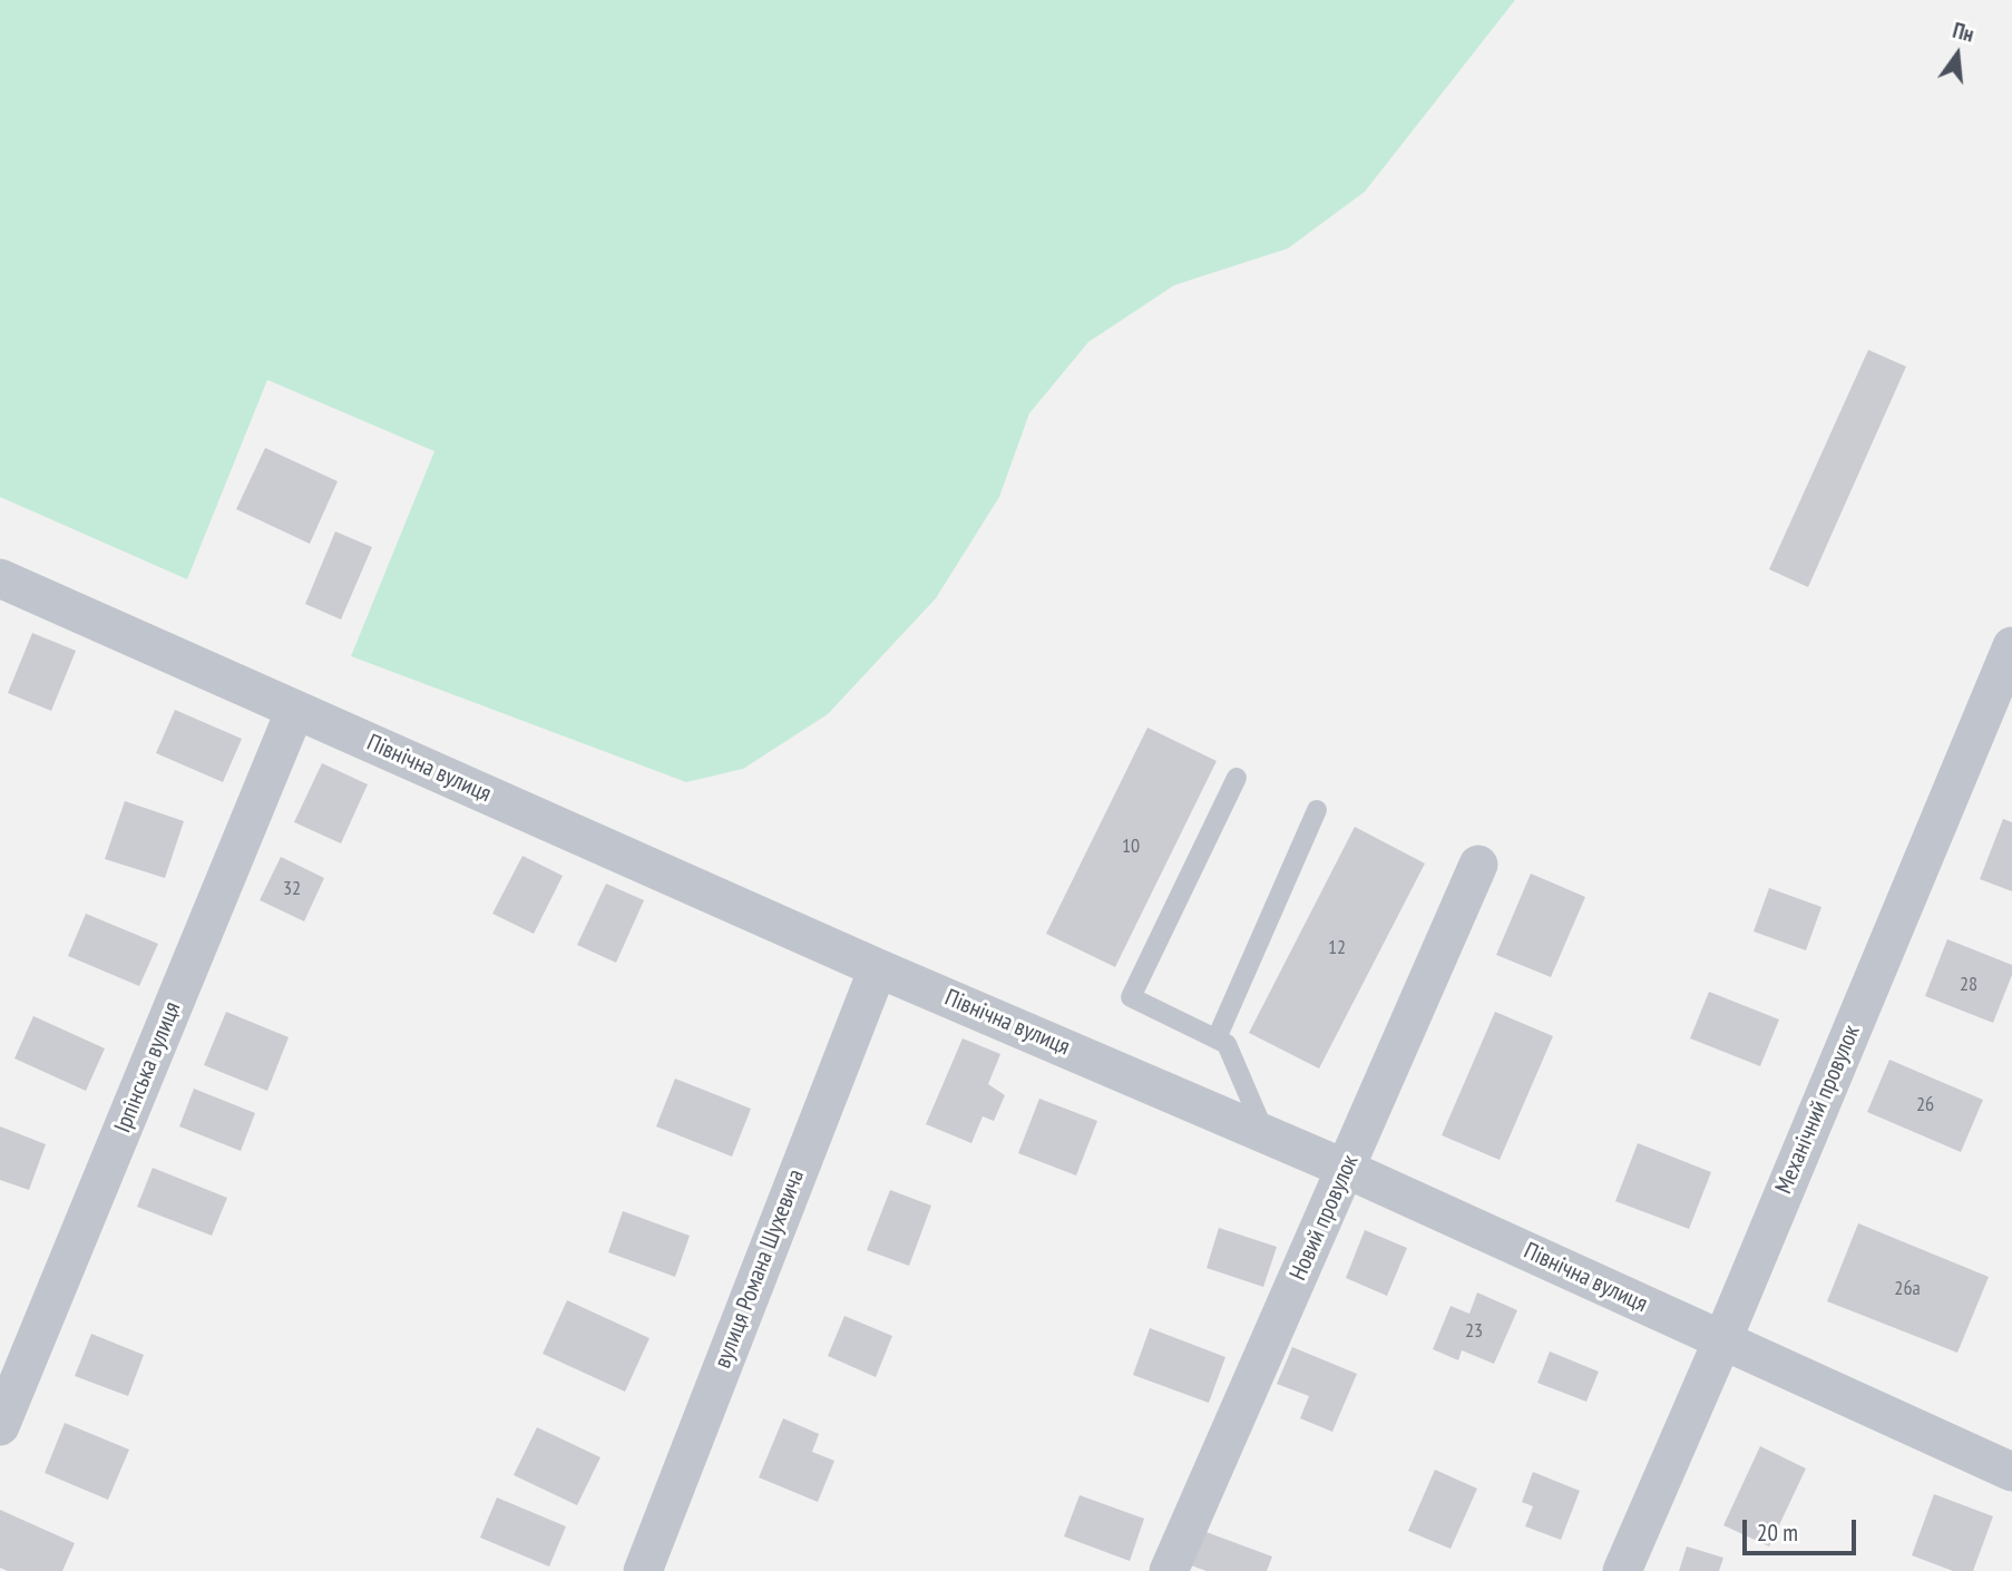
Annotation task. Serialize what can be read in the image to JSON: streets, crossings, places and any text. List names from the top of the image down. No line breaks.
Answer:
{"streets":{"street":["Північна вулиця","Ірпінська вулиця","Механічний провулок","Новий провулок","вулиця Романа Шухевича"]},"crossings":[["Північна вулиця","Ірпінська вулиця"],["Північна вулиця","Механічний провулок"],["Північна вулиця","Новий провулок"],["Північна вулиця","вулиця Романа Шухевича"]],"house_numbers":["10","32","12","28","26","26а","23"],"scale_bar":"20 m","north":"top"}
